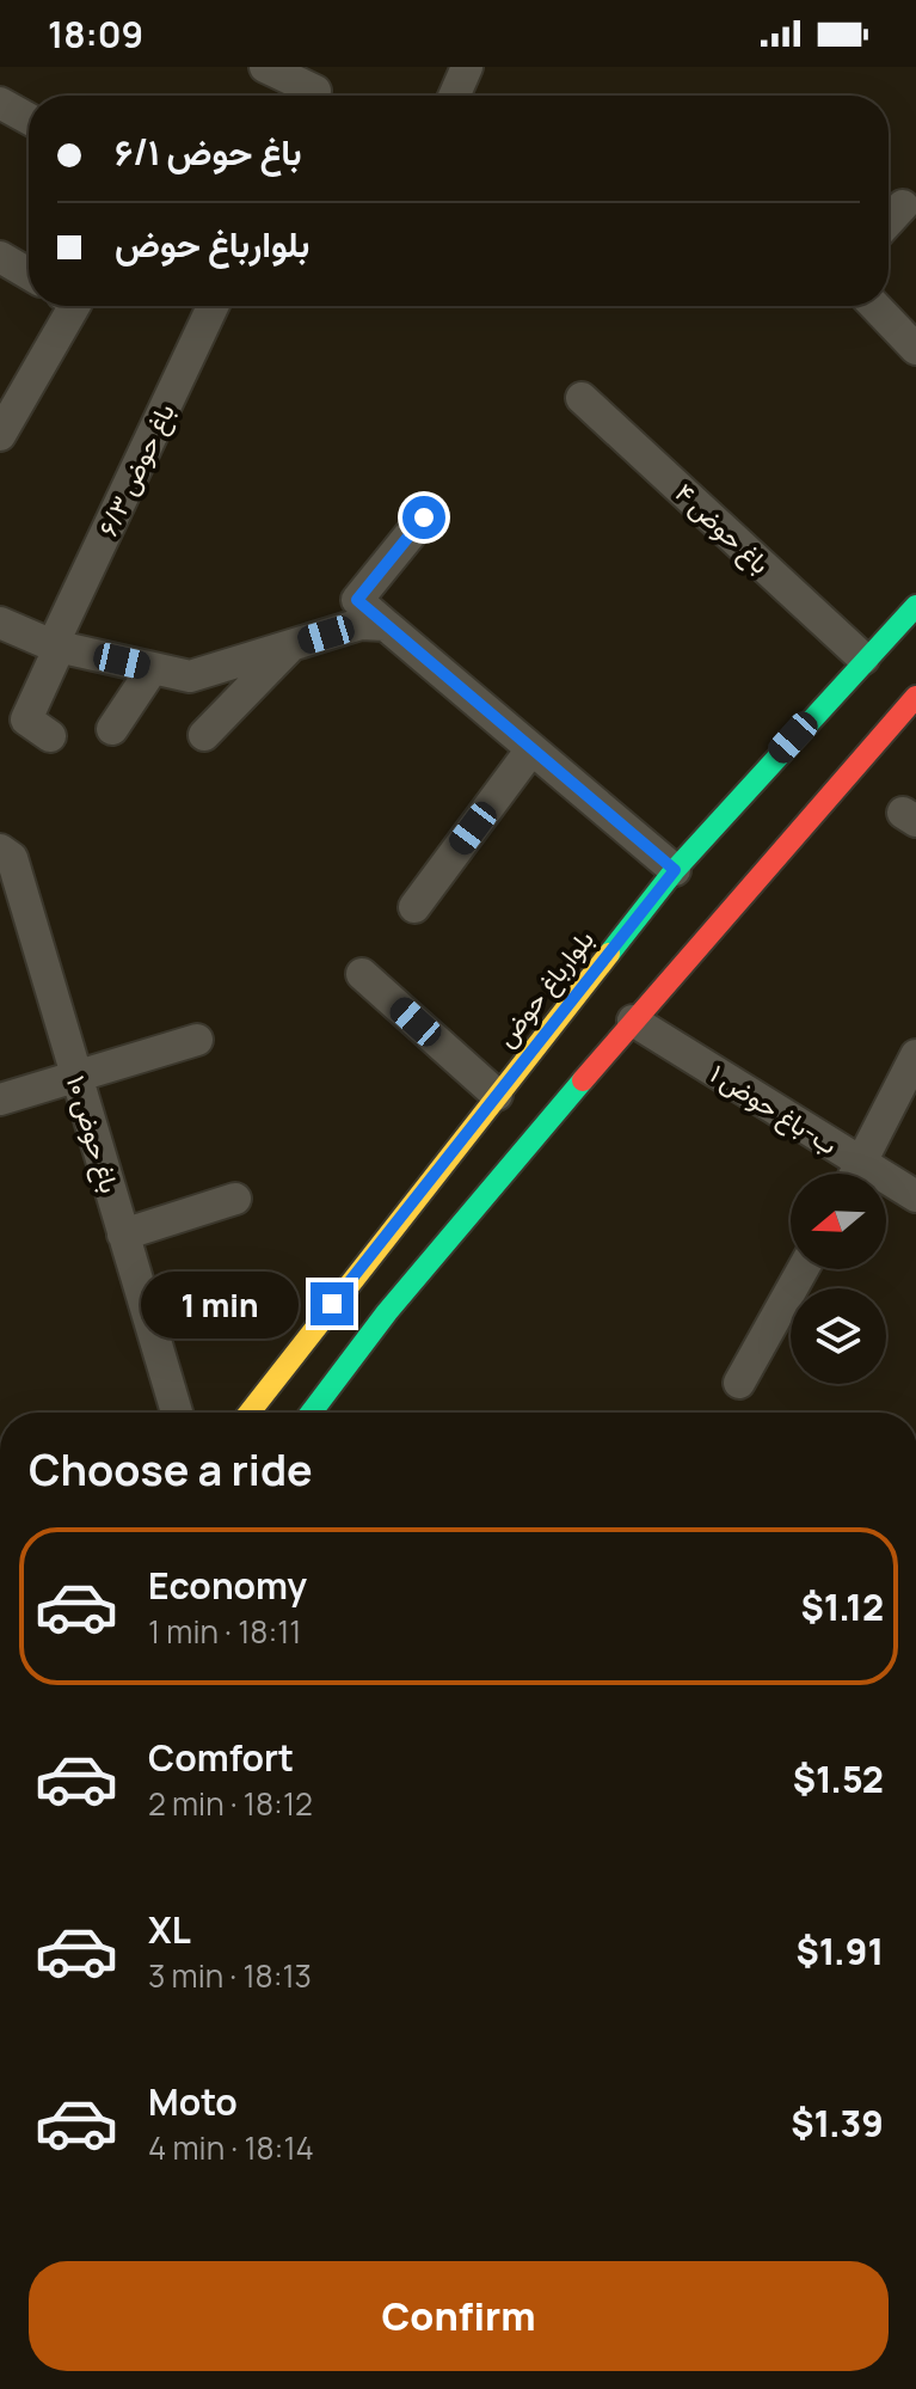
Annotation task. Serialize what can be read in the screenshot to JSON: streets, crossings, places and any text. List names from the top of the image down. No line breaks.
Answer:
{"streets":{"main road":["بلوارباغ حوض"],"street":["۶/۳ باغ حوض","۴ باغ حوض","۱ ب-باغ حوض","۱۰ باغ حوض"]},"crossings":[["۴ باغ حوض","بلوارباغ حوض"]],"north":"left","page":{"status":"18:09","banner":["۶/۱ باغ حوض","بلوارباغ حوض"],"bubble":"1 min","heading":"Choose a ride","list":[{"name":"Economy","note":"1 min · 18:11","value":"$1.12"},{"name":"Comfort","note":"2 min · 18:12","value":"$1.52"},{"name":"XL","note":"3 min · 18:13","value":"$1.91"},{"name":"Moto","note":"4 min · 18:14","value":"$1.39"}],"buttons":"Confirm"}}
